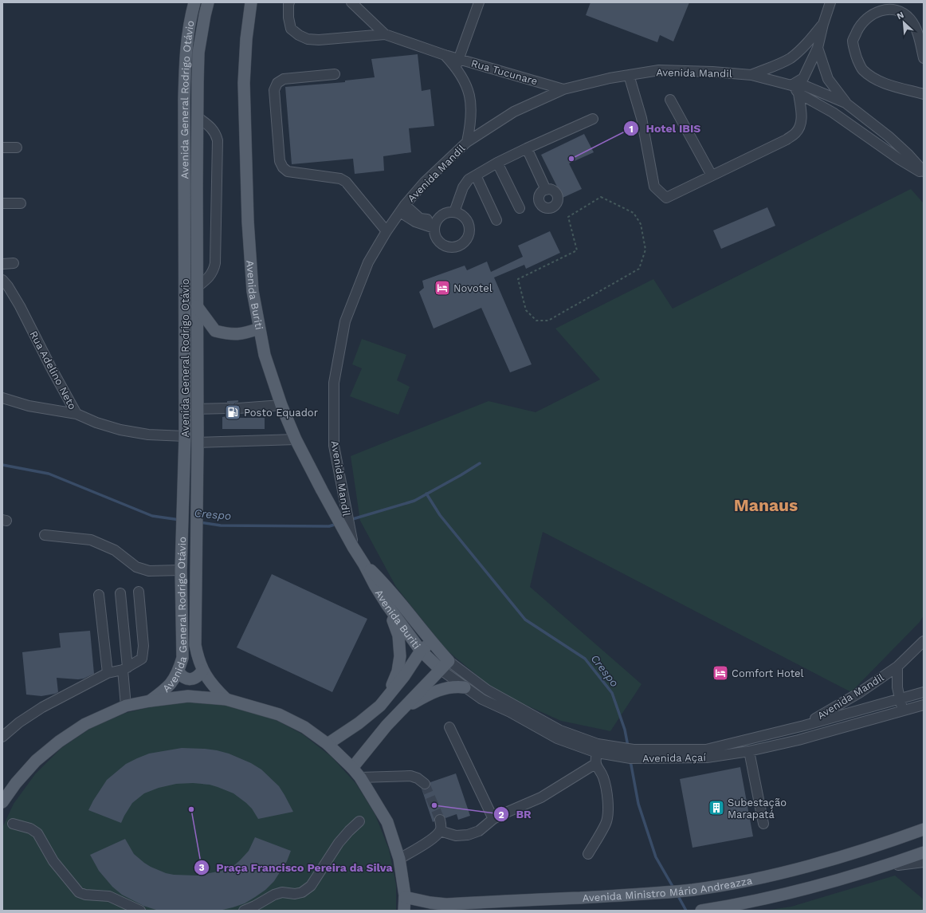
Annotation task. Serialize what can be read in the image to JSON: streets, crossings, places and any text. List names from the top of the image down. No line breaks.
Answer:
{"streets":{"main road":["Avenida General Rodrigo Otávio","Avenida Buriti","Avenida Ministro Mário Andreazza"],"street":["Rua Tucunare","Avenida Mandil","Rua Adelino Neto","Avenida Açaí"]},"crossings":[["Rua Tucunare","Avenida Mandil"],["Avenida Mandil","Avenida Buriti"],["Avenida Mandil","Avenida Açaí"],["Avenida General Rodrigo Otávio","Rua Adelino Neto"],["Avenida Buriti","Avenida Açaí"]],"districts":["Manaus"],"water":["Crespo"],"places":{"other":["Hotel IBIS","BR","Praça Francisco Pereira da Silva"],"hotel":["Novotel","Comfort Hotel"],"fuel station":["Posto Equador"],"building":["Subestação Marapatá"]},"north":"top left"}
